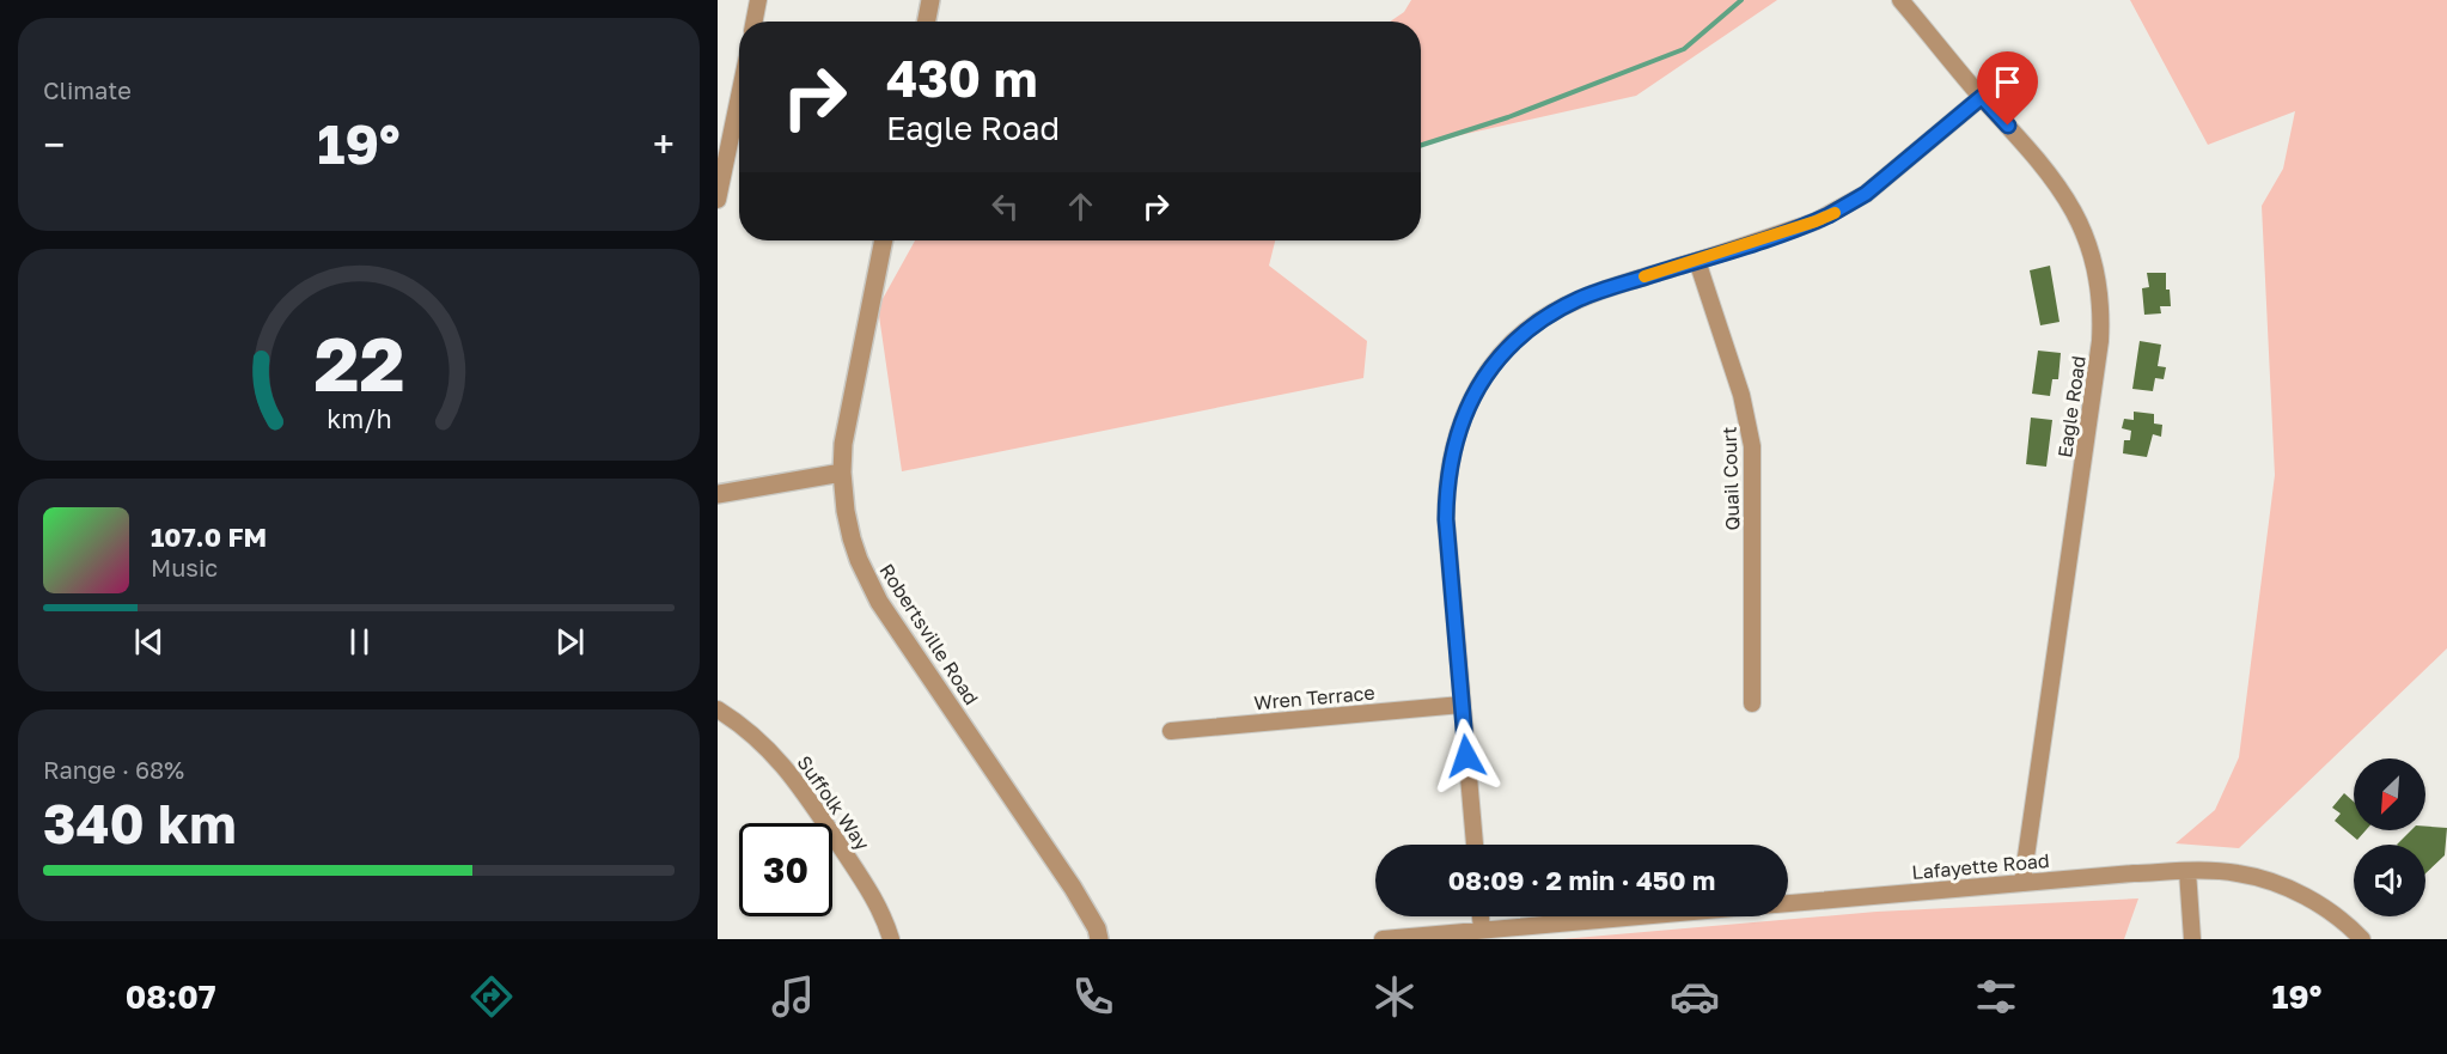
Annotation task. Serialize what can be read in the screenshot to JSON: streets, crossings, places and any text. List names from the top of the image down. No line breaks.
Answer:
{"streets":{"street":["Eagle Road","Quail Court","Robertsville Road","Wren Terrace","Suffolk Way","Lafayette Road"]},"crossings":[["Eagle Road","Lafayette Road"]],"north":"bottom left","page":{"tile":["Climate",["Range · 68%","340 km"]],"turn":["430 m","Eagle Road"],"heat":["−","19°","+"],"song":["107.0 FM","Music"],"limit":"30","trip":"08:09 · 2 min · 450 m","tabs":["08:07","19°"],"gauge":["22","km/h"]}}
